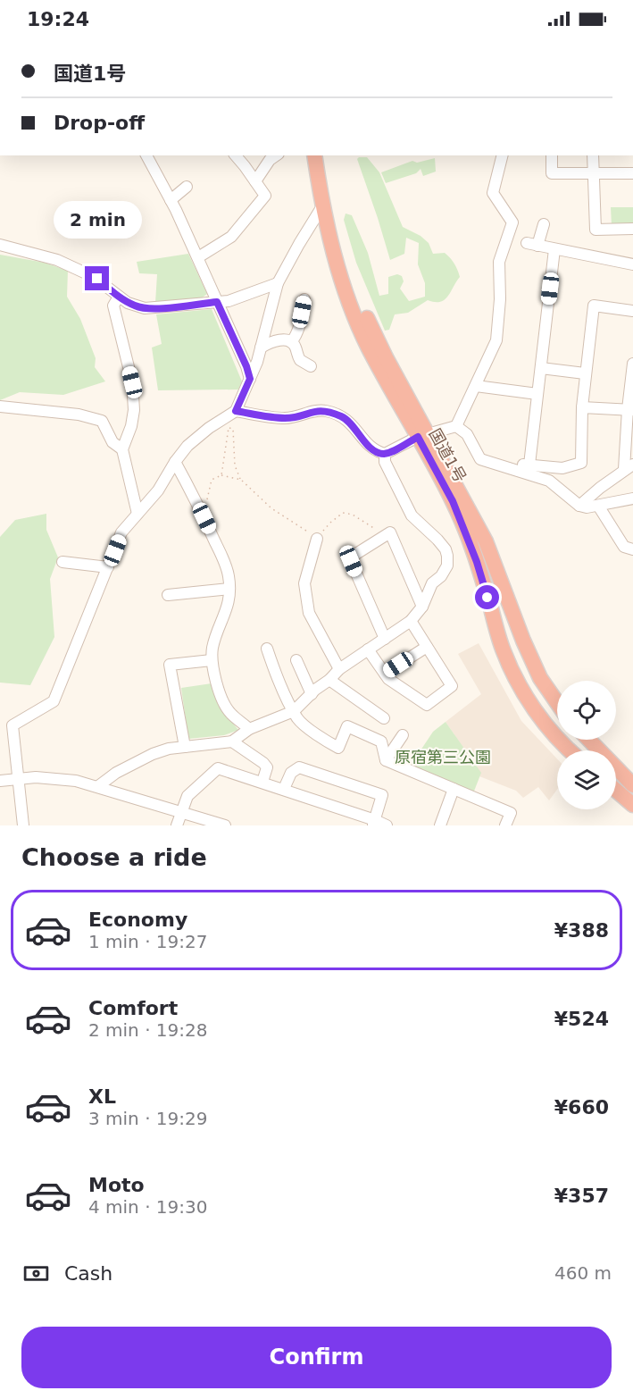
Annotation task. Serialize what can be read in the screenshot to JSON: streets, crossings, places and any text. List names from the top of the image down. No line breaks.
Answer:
{"streets":{"highway":["国道1号"]},"parks":["原宿第三公園"],"page":{"status":"19:24","banner":["国道1号","Drop-off"],"bubble":"2 min","heading":"Choose a ride","list":[{"name":"Economy","note":"1 min · 19:27","value":"¥388"},{"name":"Comfort","note":"2 min · 19:28","value":"¥524"},{"name":"XL","note":"3 min · 19:29","value":"¥660"},{"name":"Moto","note":"4 min · 19:30","value":"¥357"}],"pay":["Cash","460 m"],"buttons":"Confirm"}}
